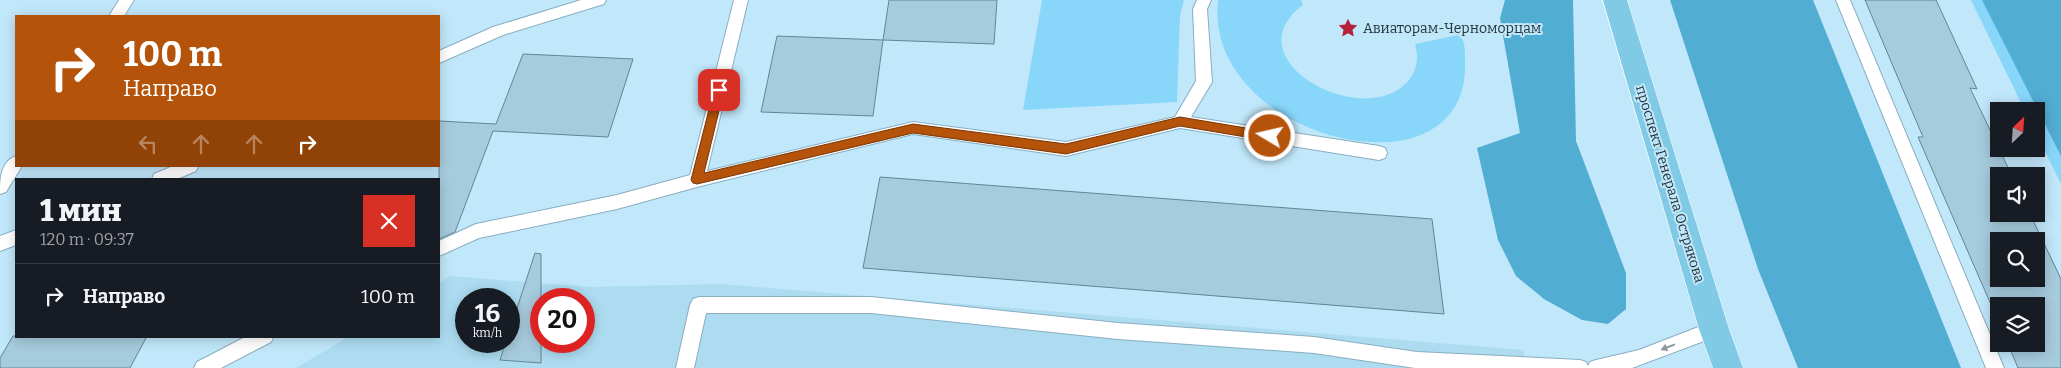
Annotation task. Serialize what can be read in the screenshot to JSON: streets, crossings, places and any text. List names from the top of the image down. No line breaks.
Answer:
{"streets":{"main road":["проспект Генерала Острякова"]},"places":{"place":["Авиаторам-Черноморцам"]},"north":"top right","page":{"turn":["100 m","Направо"],"heading":["1 мин","120 m · 09:37"],"list":[{"name":"Направо","value":"100 m"}],"speed":"16 km/h","limit":"20"}}
